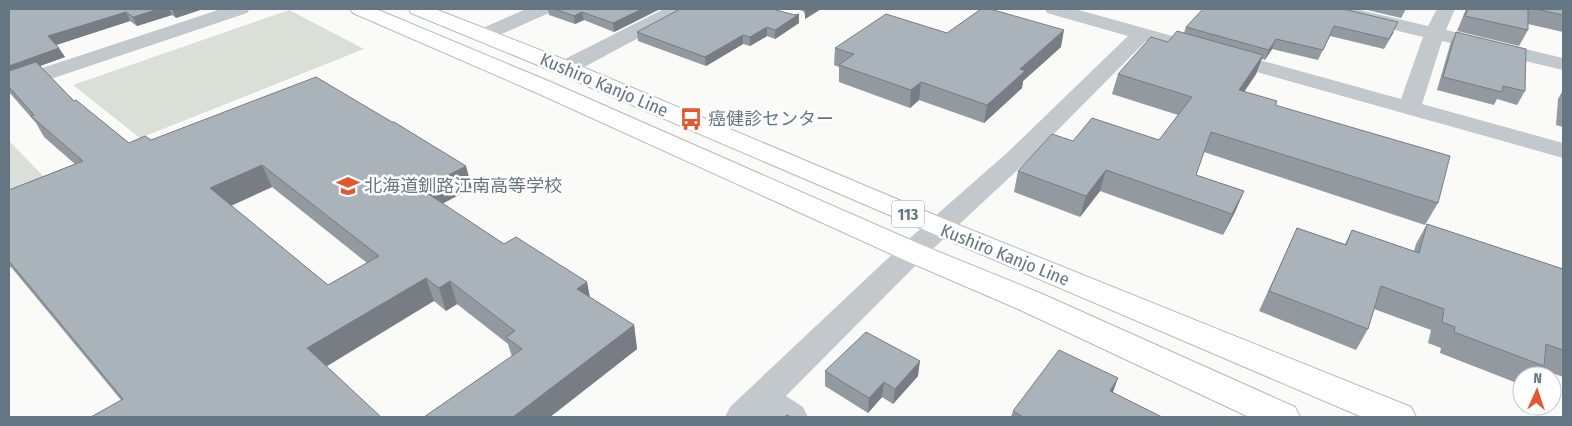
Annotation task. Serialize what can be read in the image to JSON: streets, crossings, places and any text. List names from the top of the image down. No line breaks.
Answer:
{"streets":{"main road":["Kushiro Kanjo Line","113"]},"places":{"bus stop":["癌健診センター"],"school or university":["北海道釧路江南高等学校"]},"north":"top"}
